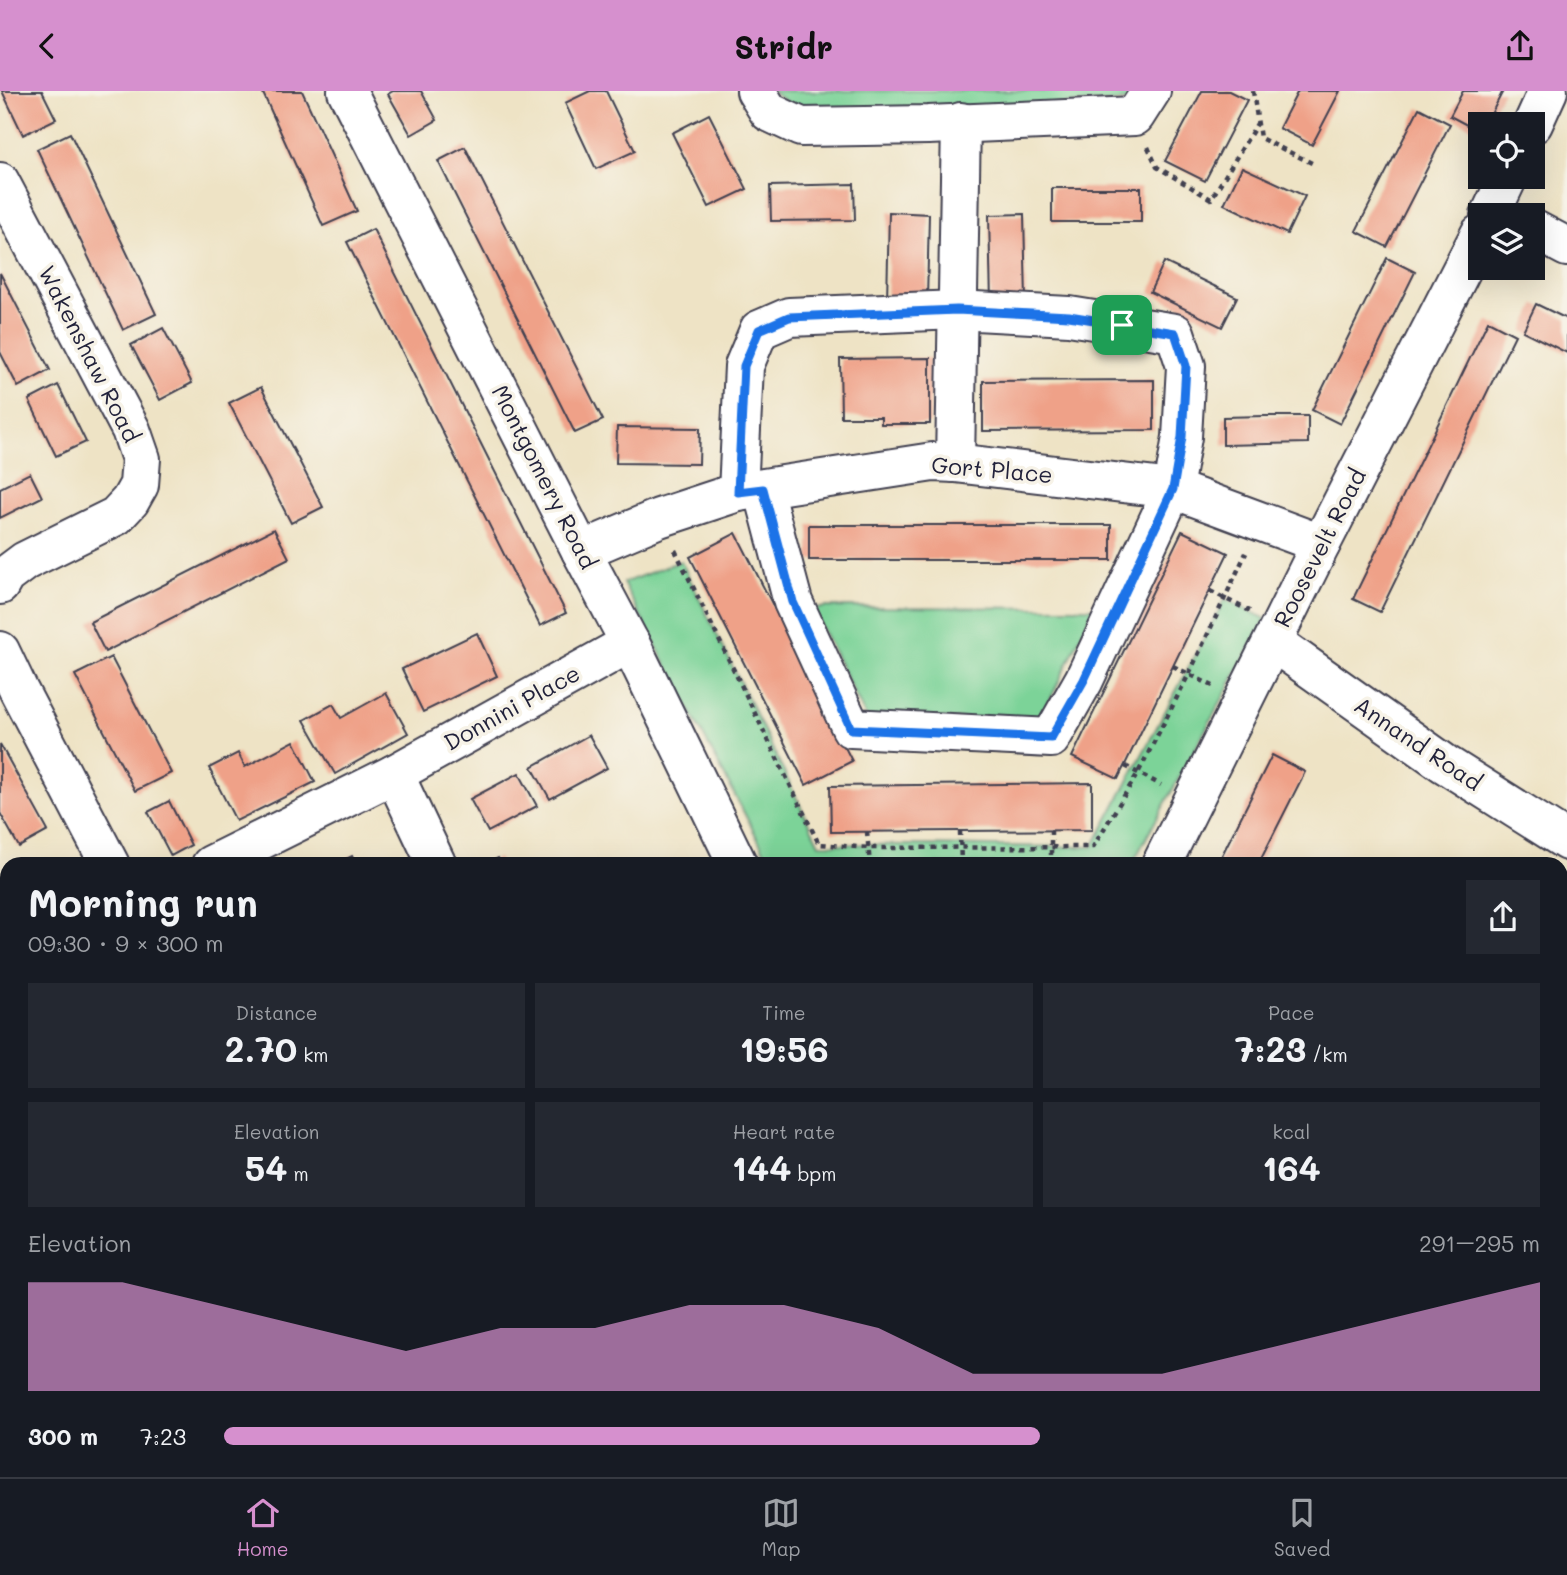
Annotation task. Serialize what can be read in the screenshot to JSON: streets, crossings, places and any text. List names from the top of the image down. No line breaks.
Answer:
{"streets":{"street":["Wakenshaw Road","Gort Place","Montgomery Road","Roosevelt Road","Donnini Place","Annand Road"]},"crossings":[["Gort Place","Montgomery Road"],["Gort Place","Roosevelt Road"],["Montgomery Road","Donnini Place"],["Roosevelt Road","Annand Road"]],"page":{"header":"Stridr","heading":["Morning run","09:30 · 9 × 300 m"],"stats":[["Distance","2.70 km"],["Time","19:56"],["Pace","7:23 /km"],["Elevation","54 m"],["Heart rate","144 bpm"],["kcal","164"]],"chart":["Elevation","291–295 m"],"list":[{"name":"300 m","note":"7:23"}],"tabs":["Home","Map","Saved"]}}
